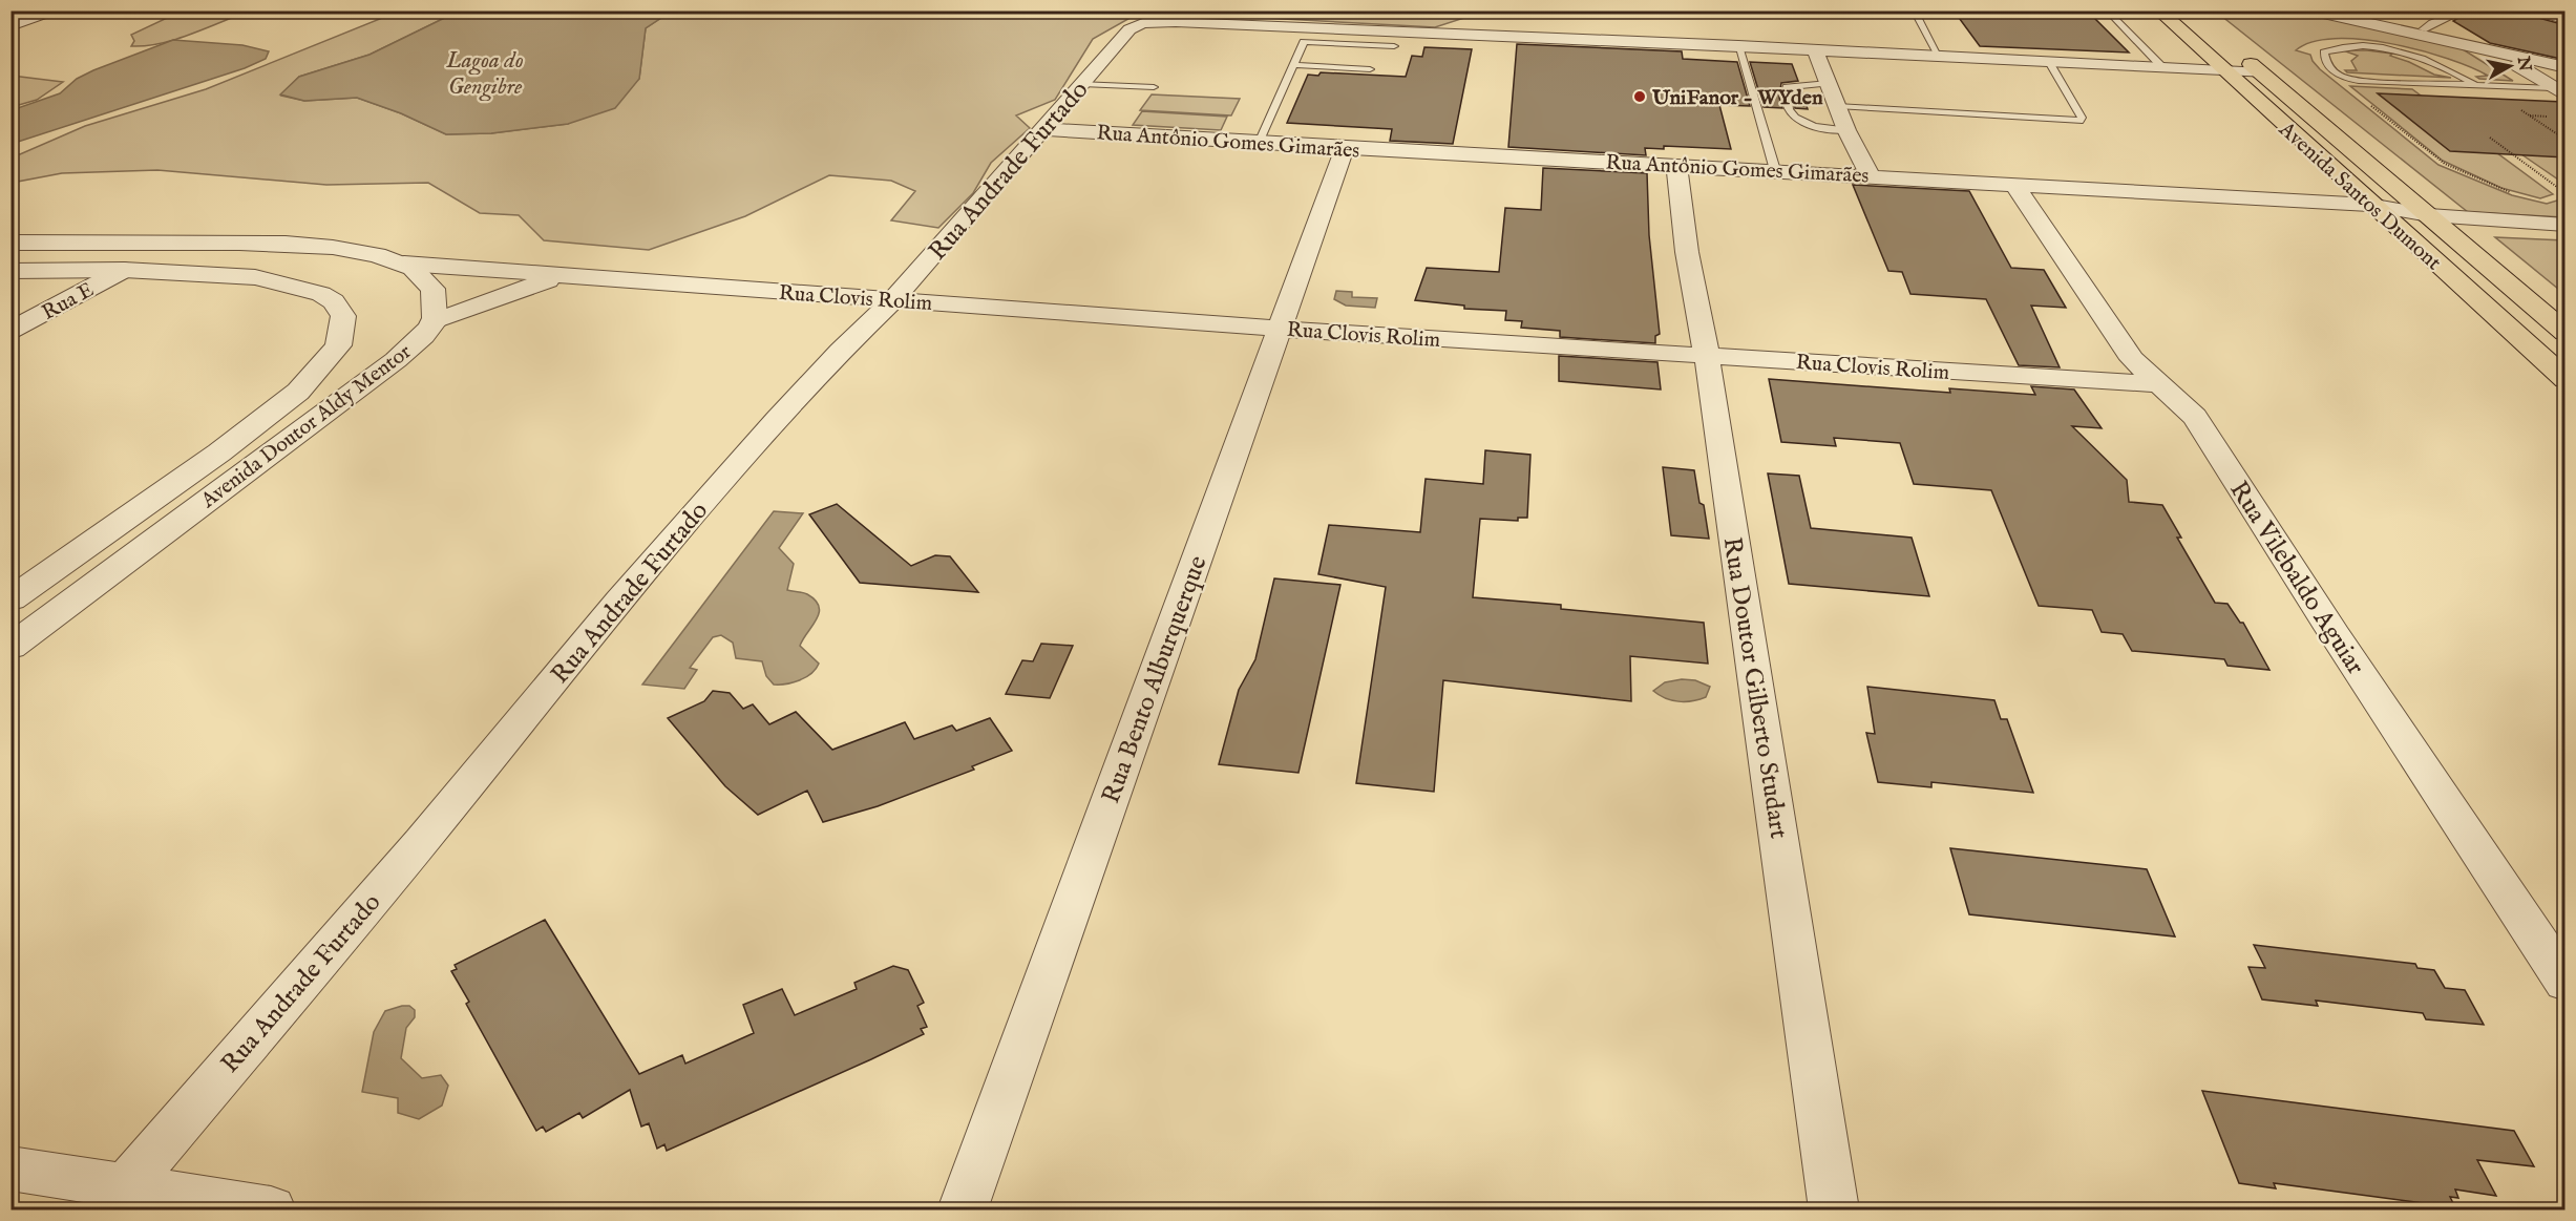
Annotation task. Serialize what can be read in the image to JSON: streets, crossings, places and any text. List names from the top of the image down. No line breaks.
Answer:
{"streets":{"main road":["Avenida Santos Dumont"],"street":["Rua Antônio Gomes Gimarães","Rua Andrade Furtado","Rua Clovis Rolim","Rua E","Avenida Doutor Aldy Mentor","Rua Vilebaldo Aguiar","Rua Bento Alburquerque","Rua Doutor Gilberto Studart"]},"crossings":[["Rua Antônio Gomes Gimarães","Rua Andrade Furtado"],["Rua Antônio Gomes Gimarães","Avenida Santos Dumont"],["Rua Antônio Gomes Gimarães","Rua Vilebaldo Aguiar"],["Rua Antônio Gomes Gimarães","Rua Bento Alburquerque"],["Rua Antônio Gomes Gimarães","Rua Doutor Gilberto Studart"],["Rua Andrade Furtado","Rua Clovis Rolim"],["Rua Clovis Rolim","Avenida Doutor Aldy Mentor"],["Rua Clovis Rolim","Rua Vilebaldo Aguiar"],["Rua Clovis Rolim","Rua Bento Alburquerque"],["Rua Clovis Rolim","Rua Doutor Gilberto Studart"],["Rua E","Avenida Doutor Aldy Mentor"]],"water":["Lagoa do Gengibre"],"places":["UniFanor - WYden"],"north":"right"}
